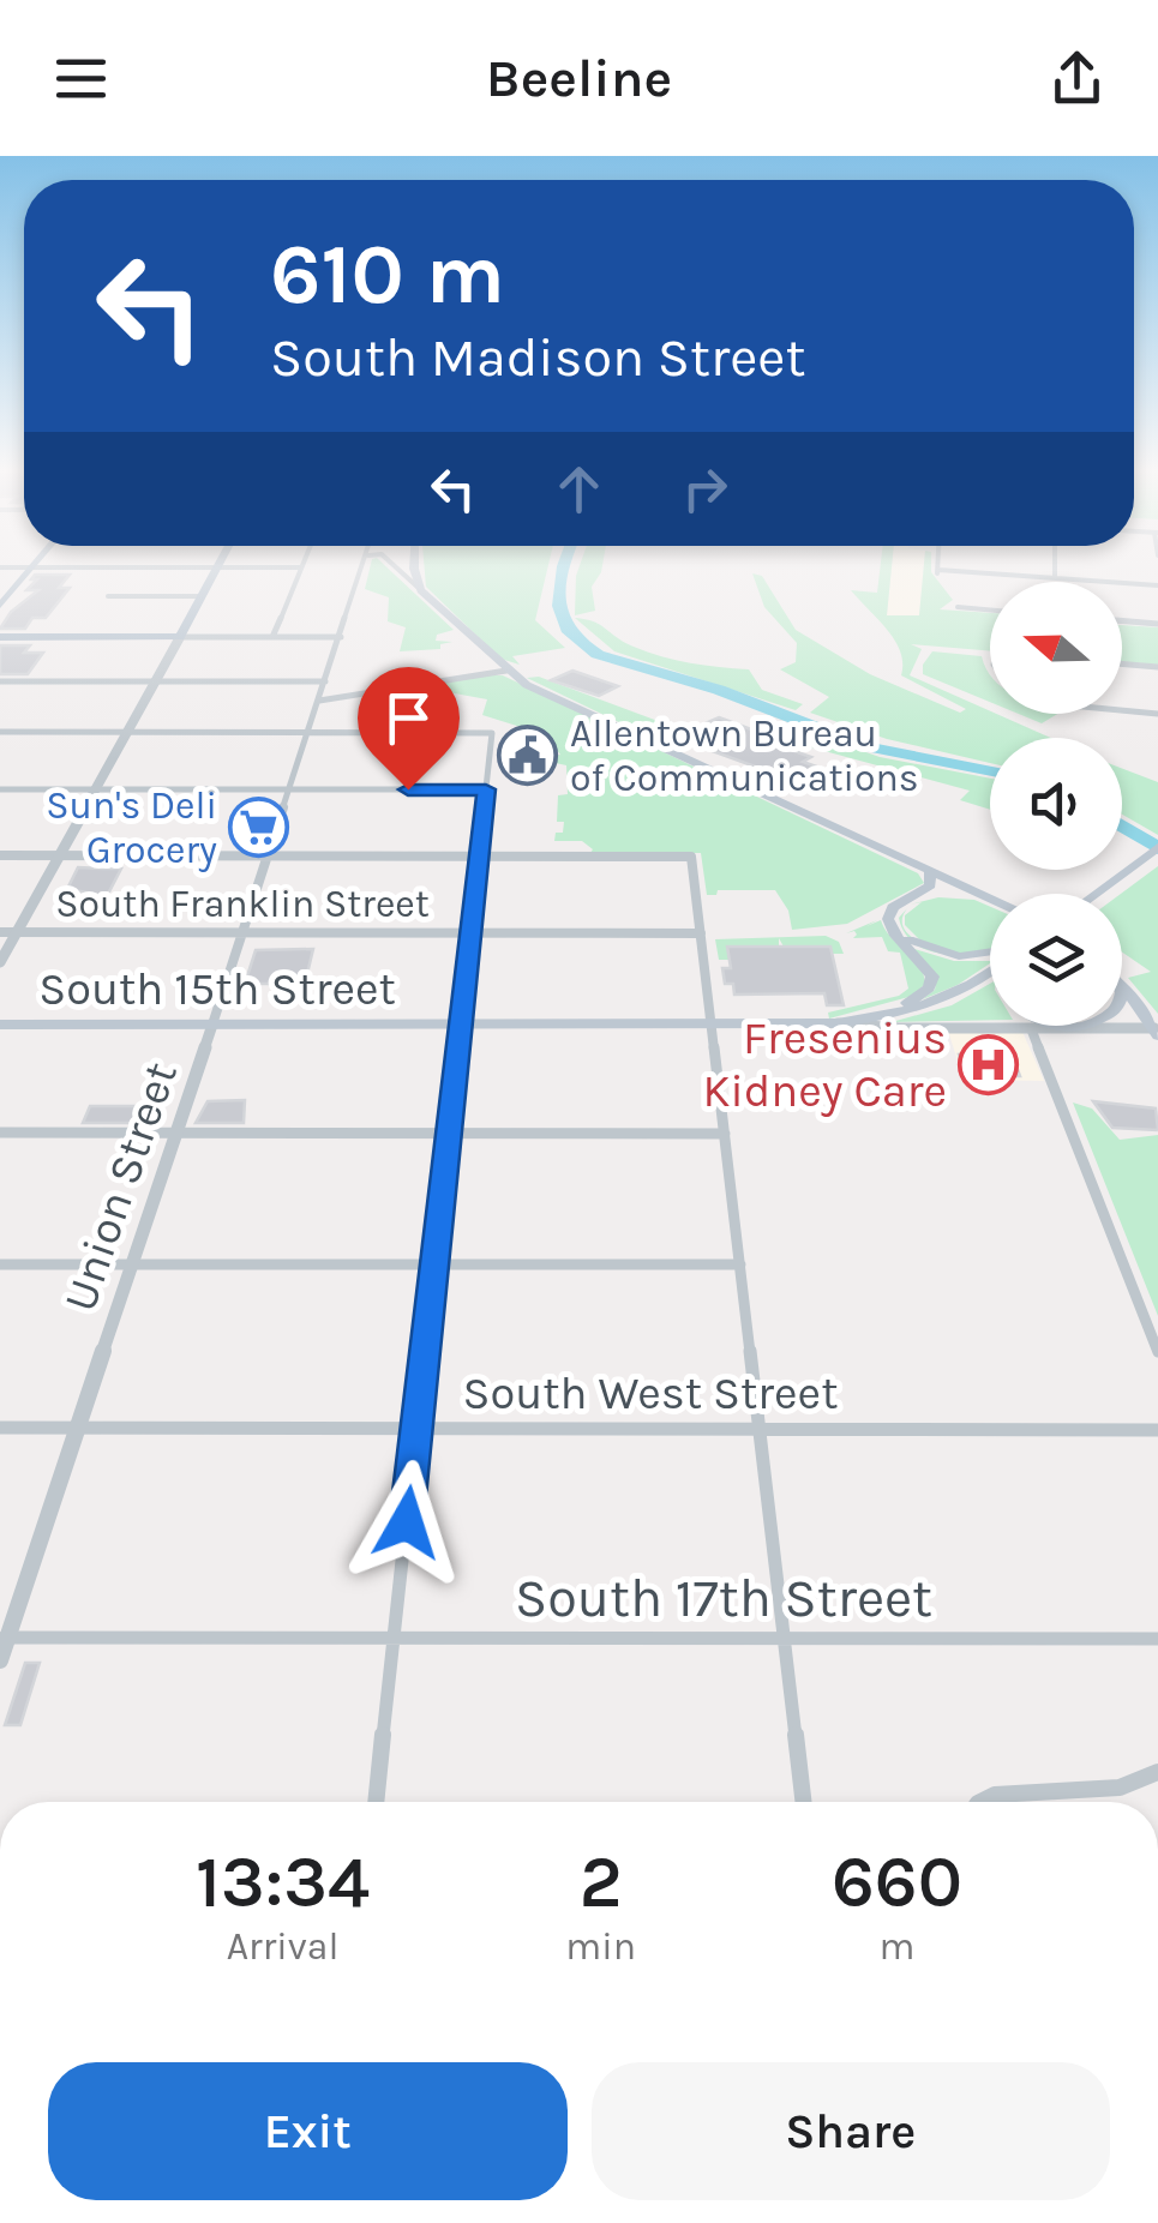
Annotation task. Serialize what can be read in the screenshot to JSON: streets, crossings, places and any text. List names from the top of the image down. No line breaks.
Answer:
{"streets":{"main road":["South 15th Street"],"street":["South Franklin Street","Union Street","South West Street","South 17th Street"]},"crossings":[["South Franklin Street","Union Street"],["South 15th Street","Union Street"],["Union Street","South West Street"],["Union Street","South 17th Street"]],"places":{"public building":["Allentown Bureau of Communications"],"supermarket":["Sun's Deli Grocery"],"hospital":["Fresenius Kidney Care"]},"north":"left","page":{"header":"Beeline","turn":["610 m","South Madison Street"],"eta":["13:34","Arrival","2","min","660","m"],"buttons":["Exit","Share"]}}
